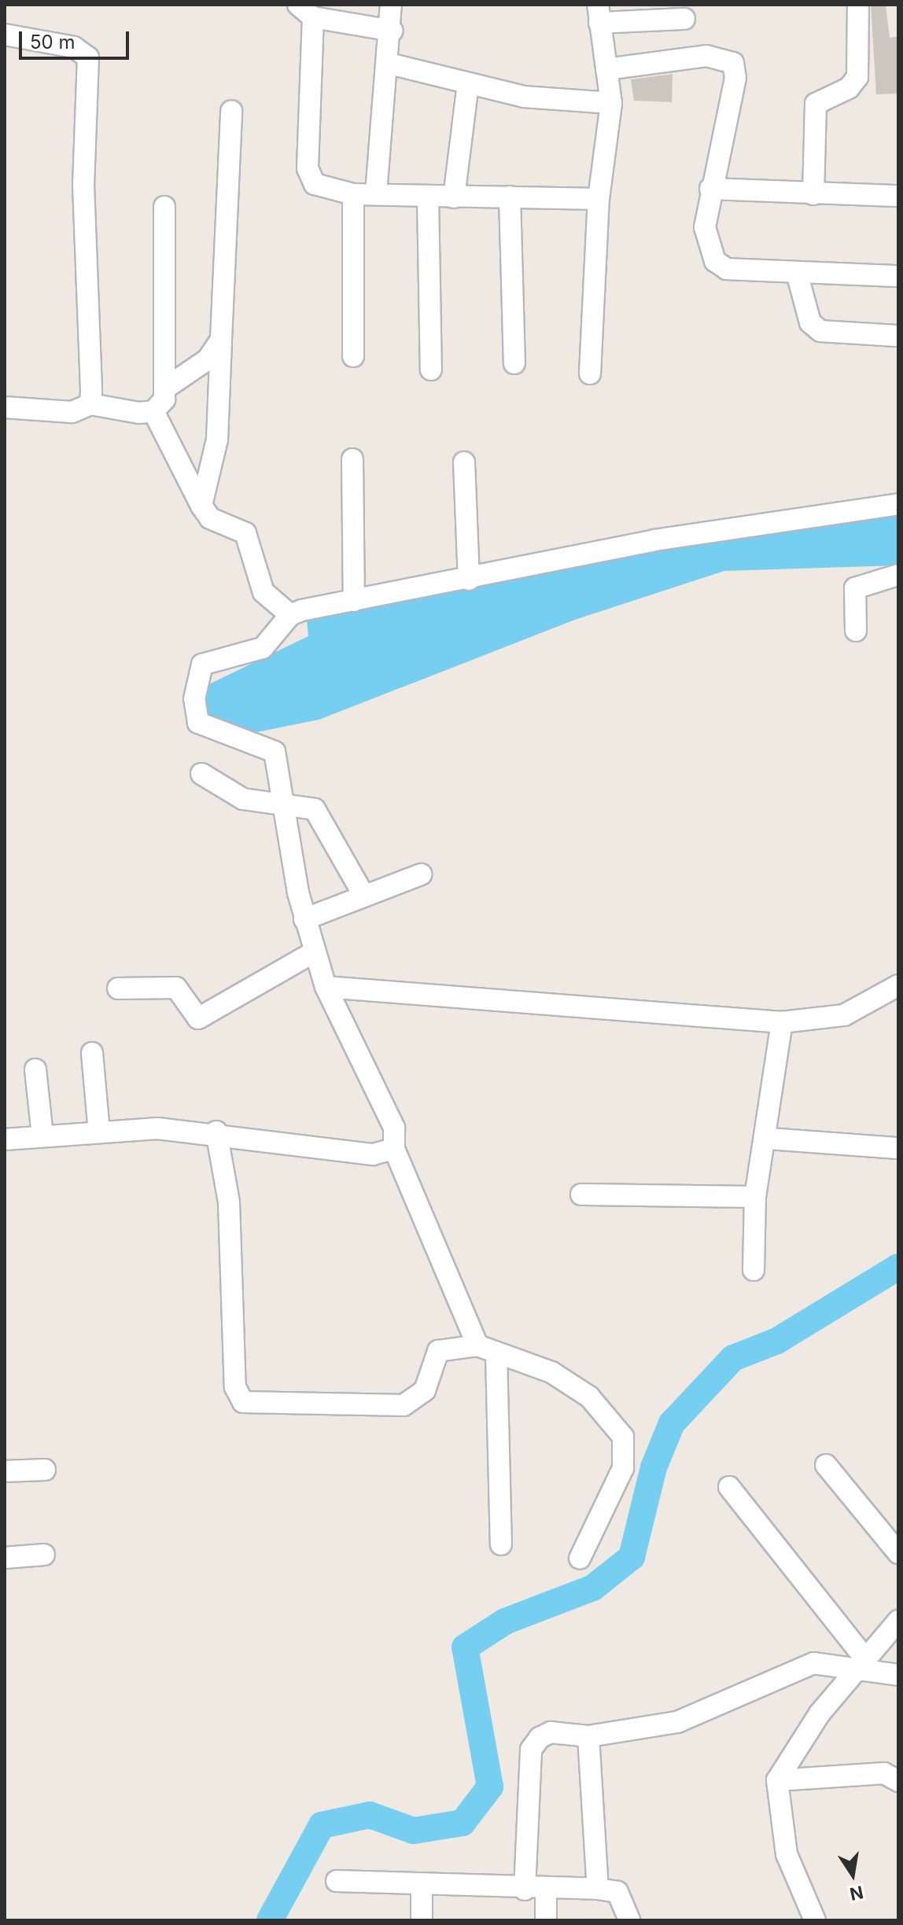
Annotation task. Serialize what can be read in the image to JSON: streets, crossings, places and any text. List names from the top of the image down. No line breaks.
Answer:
{"scale_bar":"50 m","north":"bottom"}
